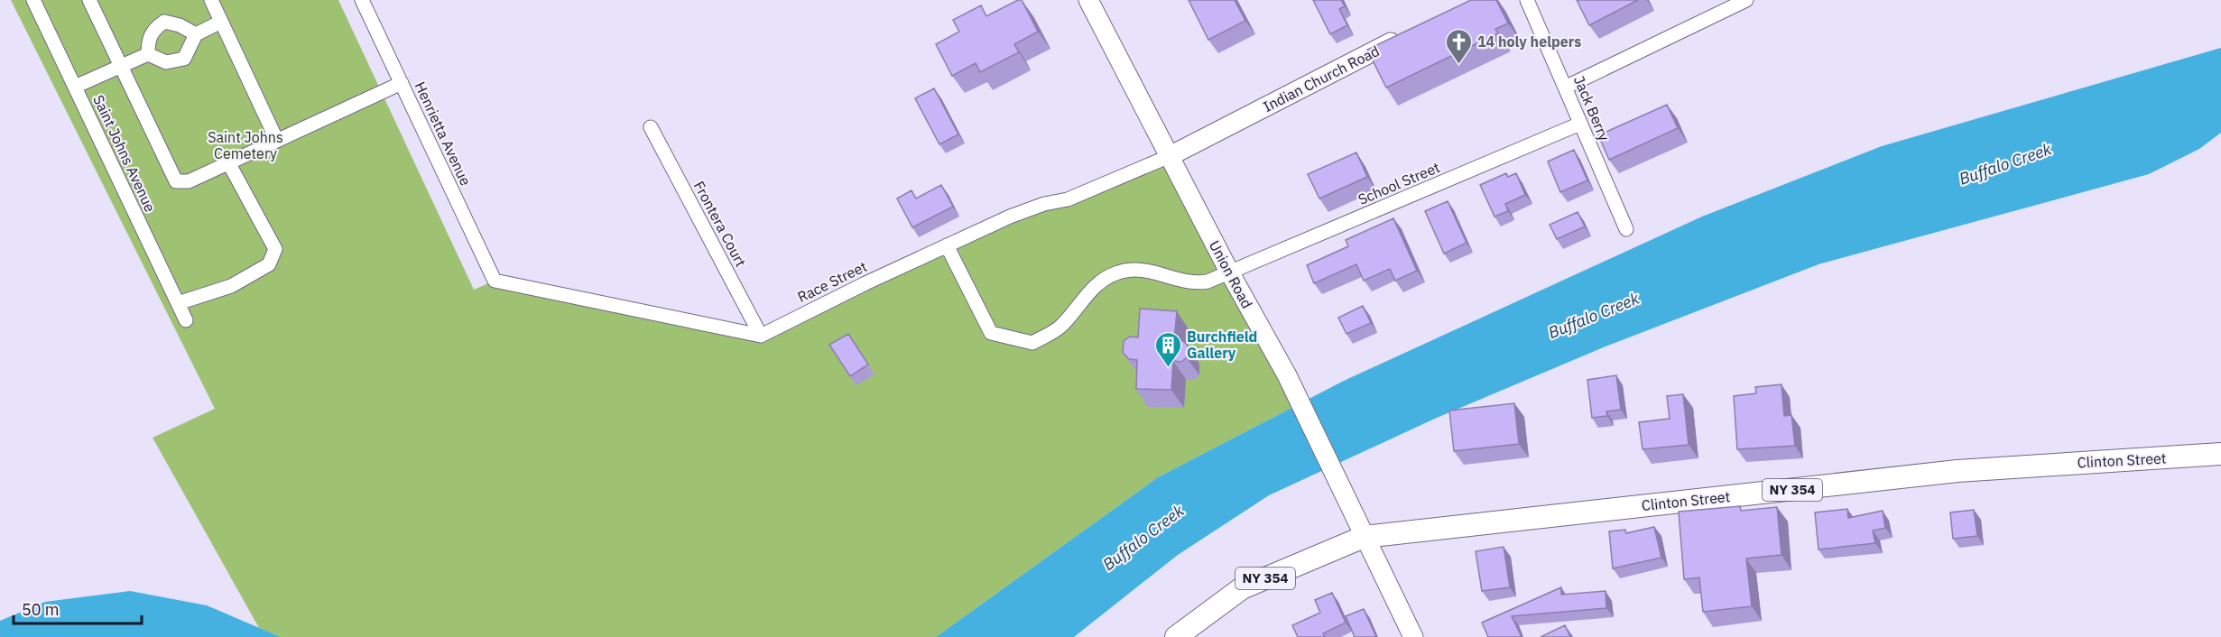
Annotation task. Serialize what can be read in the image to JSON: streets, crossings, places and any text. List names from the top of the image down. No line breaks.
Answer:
{"streets":{"main road":["Indian Church Road","Union Road","Clinton Street","NY 354"],"street":["Jack Berry","Henrietta Avenue","Saint Johns Avenue","School Street","Frontera Court","Race Street"]},"crossings":[["Indian Church Road","Union Road"],["Indian Church Road","Race Street"],["Jack Berry","School Street"],["Henrietta Avenue","Frontera Court"],["Henrietta Avenue","Race Street"],["School Street","Union Road"],["School Street","Race Street"],["Frontera Court","Race Street"],["Union Road","Race Street"],["Union Road","Clinton Street"]],"water":["Buffalo Creek"],"parks":["Saint Johns Cemetery"],"places":{"church":["14 holy helpers"],"building":["Burchfield Gallery"]},"scale_bar":"50 m"}
